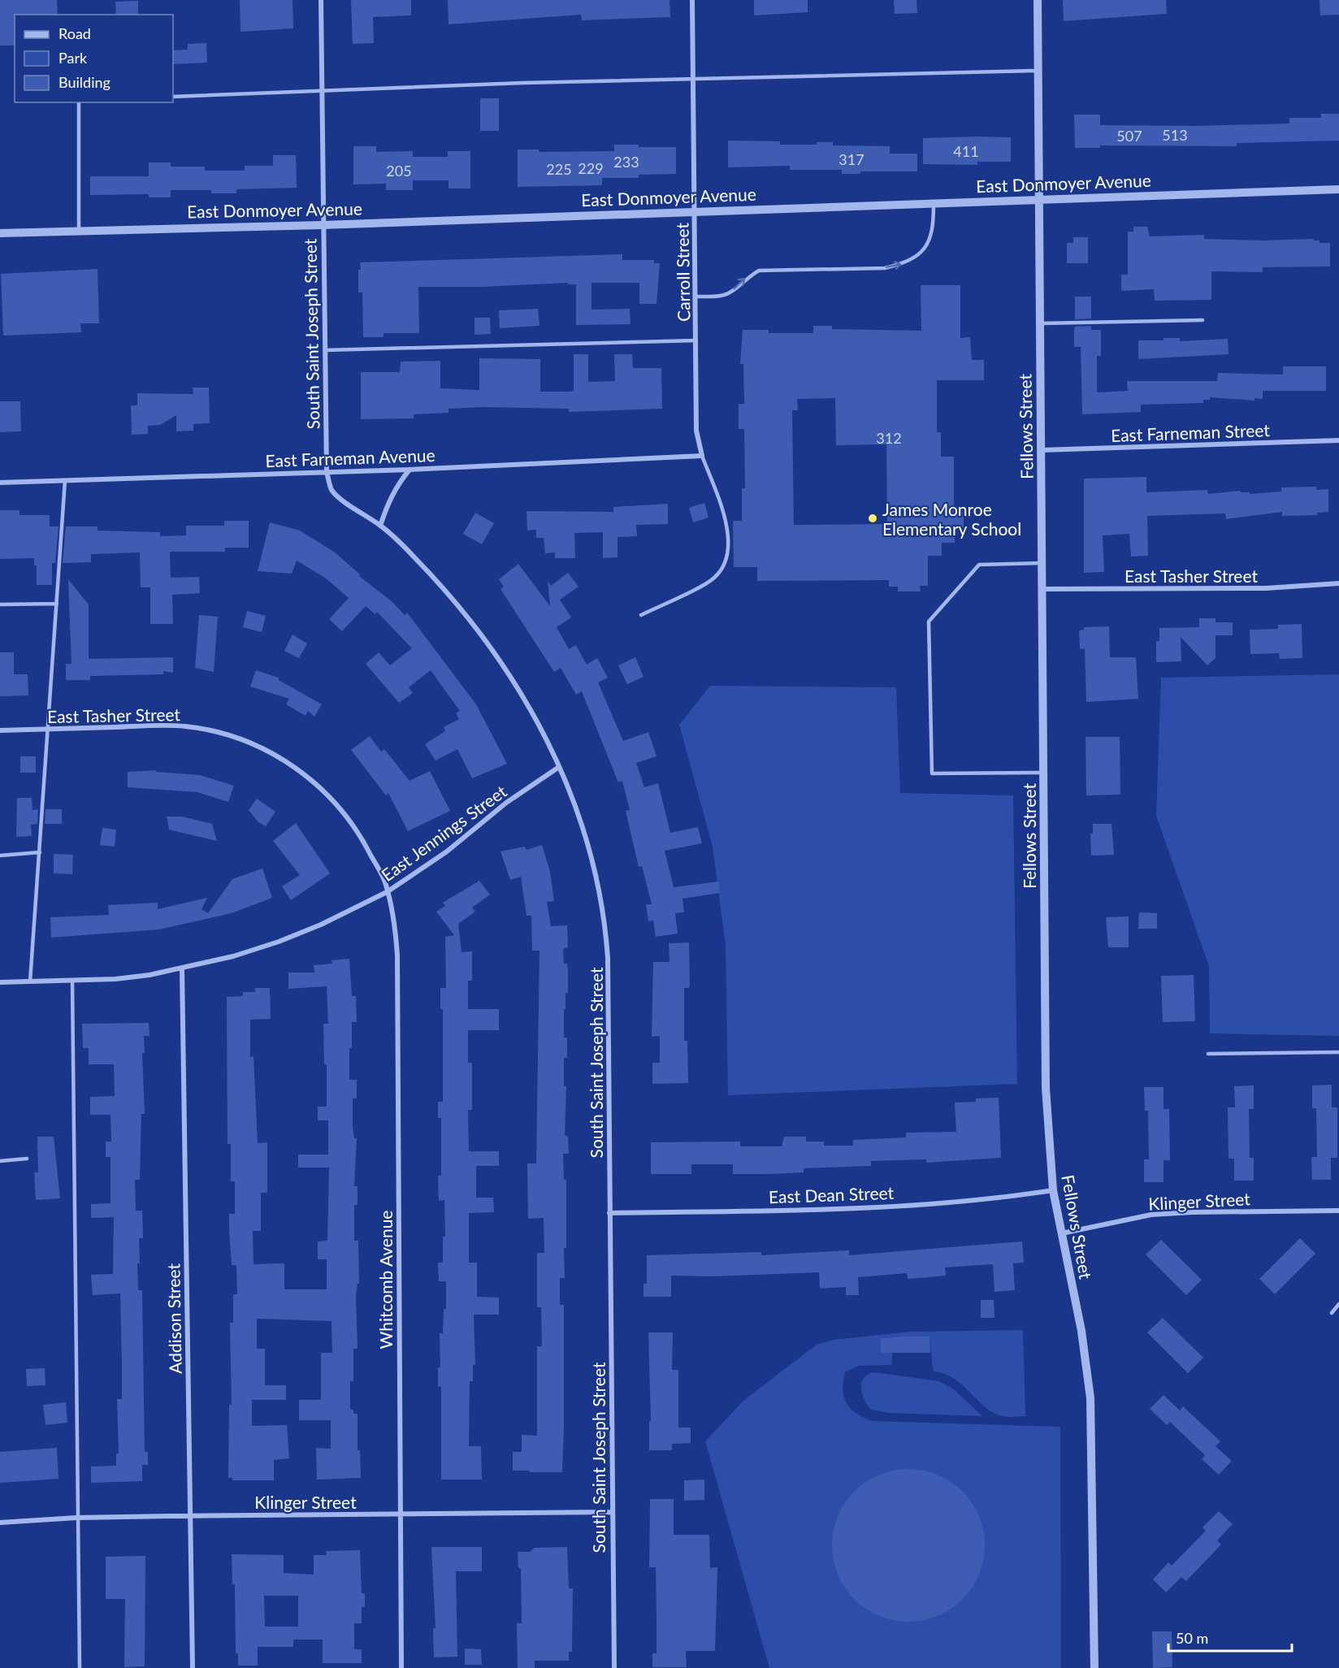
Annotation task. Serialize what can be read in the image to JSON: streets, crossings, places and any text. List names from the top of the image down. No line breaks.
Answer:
{"streets":{"street":["East Donmoyer Avenue","Carroll Street","South Saint Joseph Street","Fellows Street","East Farneman Street","East Farneman Avenue","East Tasher Street","East Jennings Street","East Dean Street","Klinger Street","Whitcomb Avenue","Addison Street"]},"crossings":[["East Donmoyer Avenue","Carroll Street"],["East Donmoyer Avenue","South Saint Joseph Street"],["East Donmoyer Avenue","Fellows Street"],["Carroll Street","East Farneman Avenue"],["South Saint Joseph Street","East Farneman Avenue"],["South Saint Joseph Street","East Jennings Street"],["South Saint Joseph Street","East Dean Street"],["South Saint Joseph Street","Klinger Street"],["Fellows Street","East Farneman Street"],["Fellows Street","East Tasher Street"],["Fellows Street","East Dean Street"],["Fellows Street","Klinger Street"],["East Tasher Street","East Jennings Street"],["East Tasher Street","Whitcomb Avenue"],["East Jennings Street","Whitcomb Avenue"],["East Jennings Street","Addison Street"],["Klinger Street","Whitcomb Avenue"],["Klinger Street","Addison Street"]],"places":["James Monroe Elementary School"],"house_numbers":["513","507","411","317","233","229","225","205","312"],"legend":["Road","Park","Building"],"scale_bar":"50 m"}
